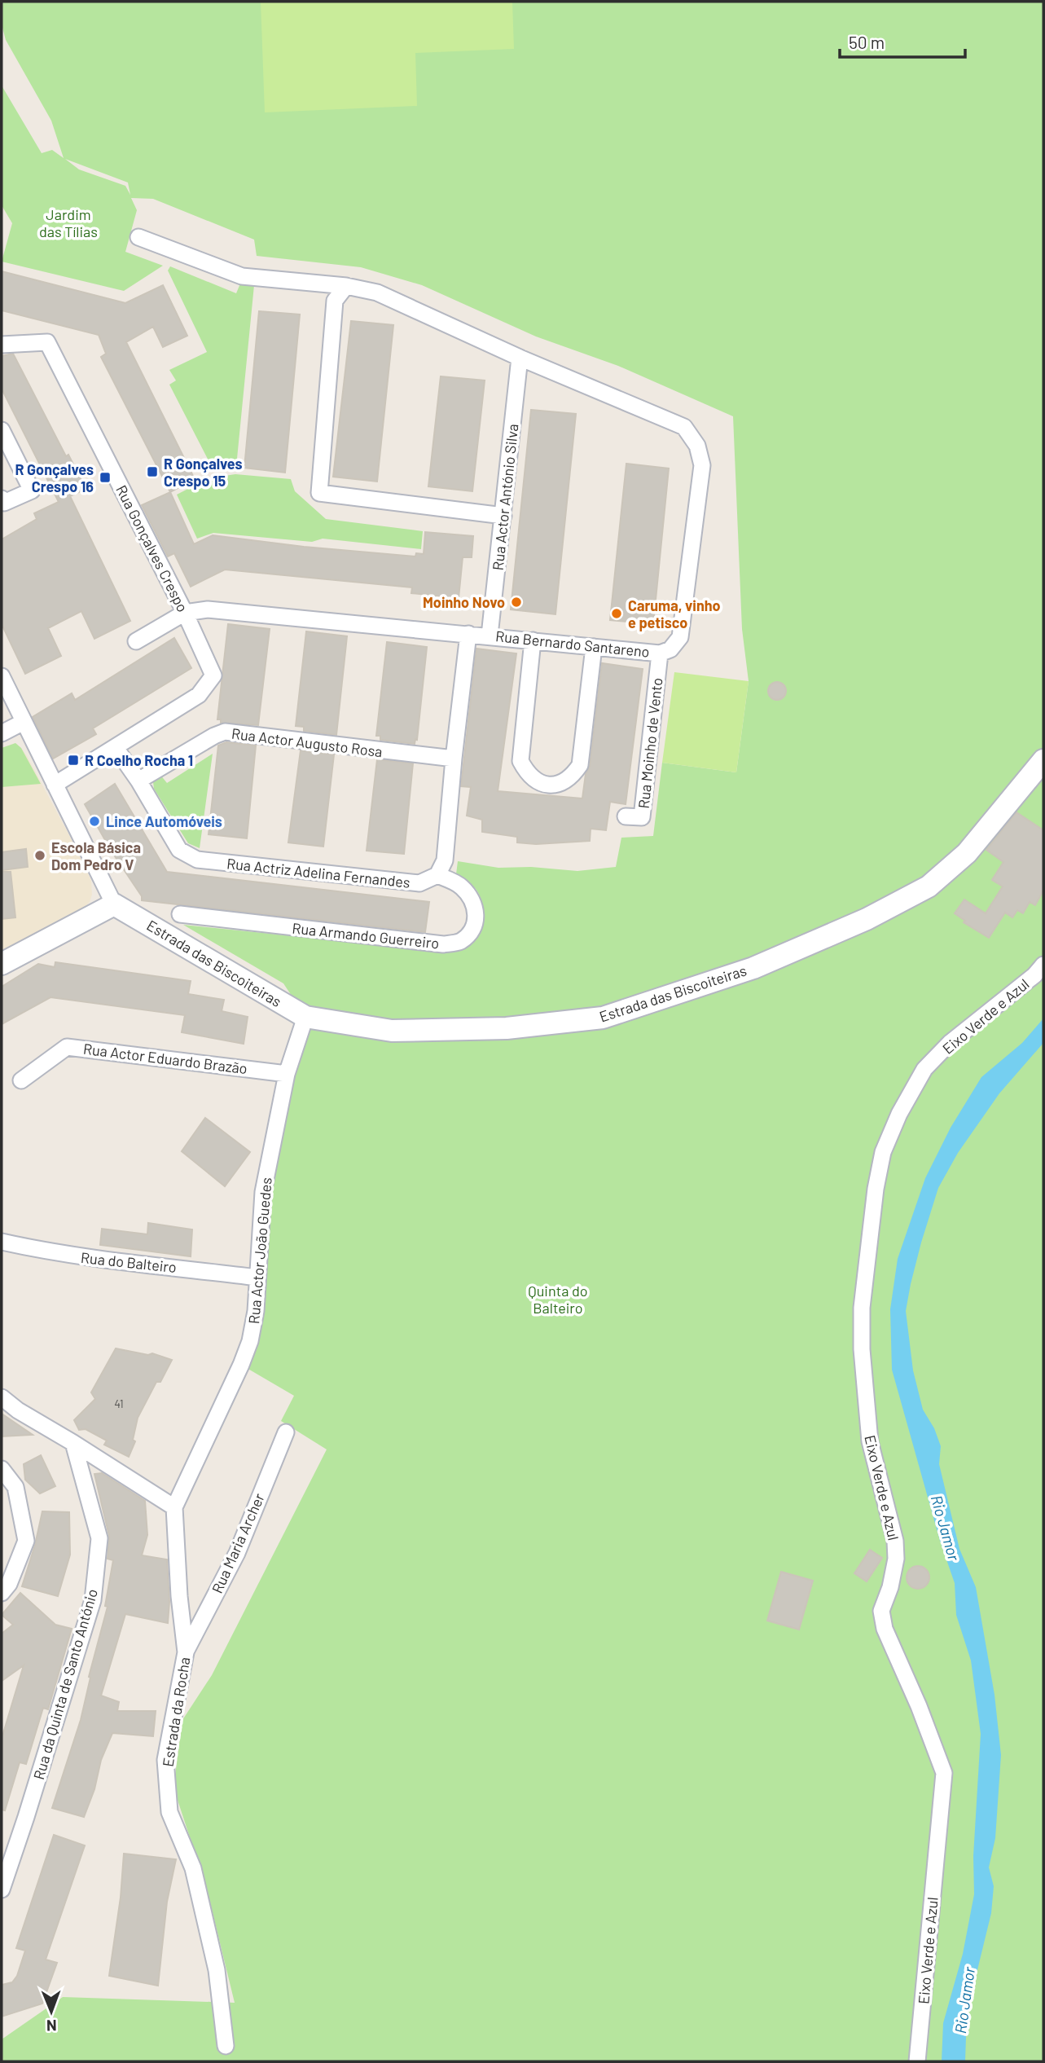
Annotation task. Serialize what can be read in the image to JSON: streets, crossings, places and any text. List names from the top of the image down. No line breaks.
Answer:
{"streets":{"street":["Rua Actor António Silva","Rua Gonçalves Crespo","Rua Bernardo Santareno","Rua Actor Augusto Rosa","Rua Moinho de Vento","Rua Actriz Adelina Fernandes","Rua Armando Guerreiro","Estrada das Biscoiteiras","Eixo Verde e Azul","Rua Actor Eduardo Brazão","Rua Actor João Guedes","Rua do Balteiro","Rua Maria Archer","Rua da Quinta de Santo António","Estrada da Rocha"]},"crossings":[["Rua Actor António Silva","Rua Bernardo Santareno"],["Rua Gonçalves Crespo","Rua Bernardo Santareno"],["Rua Gonçalves Crespo","Rua Actriz Adelina Fernandes"],["Rua Bernardo Santareno","Rua Moinho de Vento"],["Rua Actor Augusto Rosa","Rua Actriz Adelina Fernandes"],["Rua Actriz Adelina Fernandes","Rua Armando Guerreiro"],["Estrada das Biscoiteiras","Rua Actor João Guedes"],["Rua Actor Eduardo Brazão","Rua Actor João Guedes"],["Rua Actor João Guedes","Rua do Balteiro"],["Rua Actor João Guedes","Estrada da Rocha"],["Rua Maria Archer","Estrada da Rocha"]],"water":["Rio Jamor"],"parks":["Jardim das Tílias","Quinta do Balteiro"],"places":{"transit":["R Gonçalves Crespo 15","R Gonçalves Crespo 16","R Coelho Rocha 1"],"other":["Moinho Novo","Caruma, vinho e petisco","Lince Automóveis","Escola Básica Dom Pedro V"]},"house_numbers":["41"],"scale_bar":"50 m","north":"bottom"}
